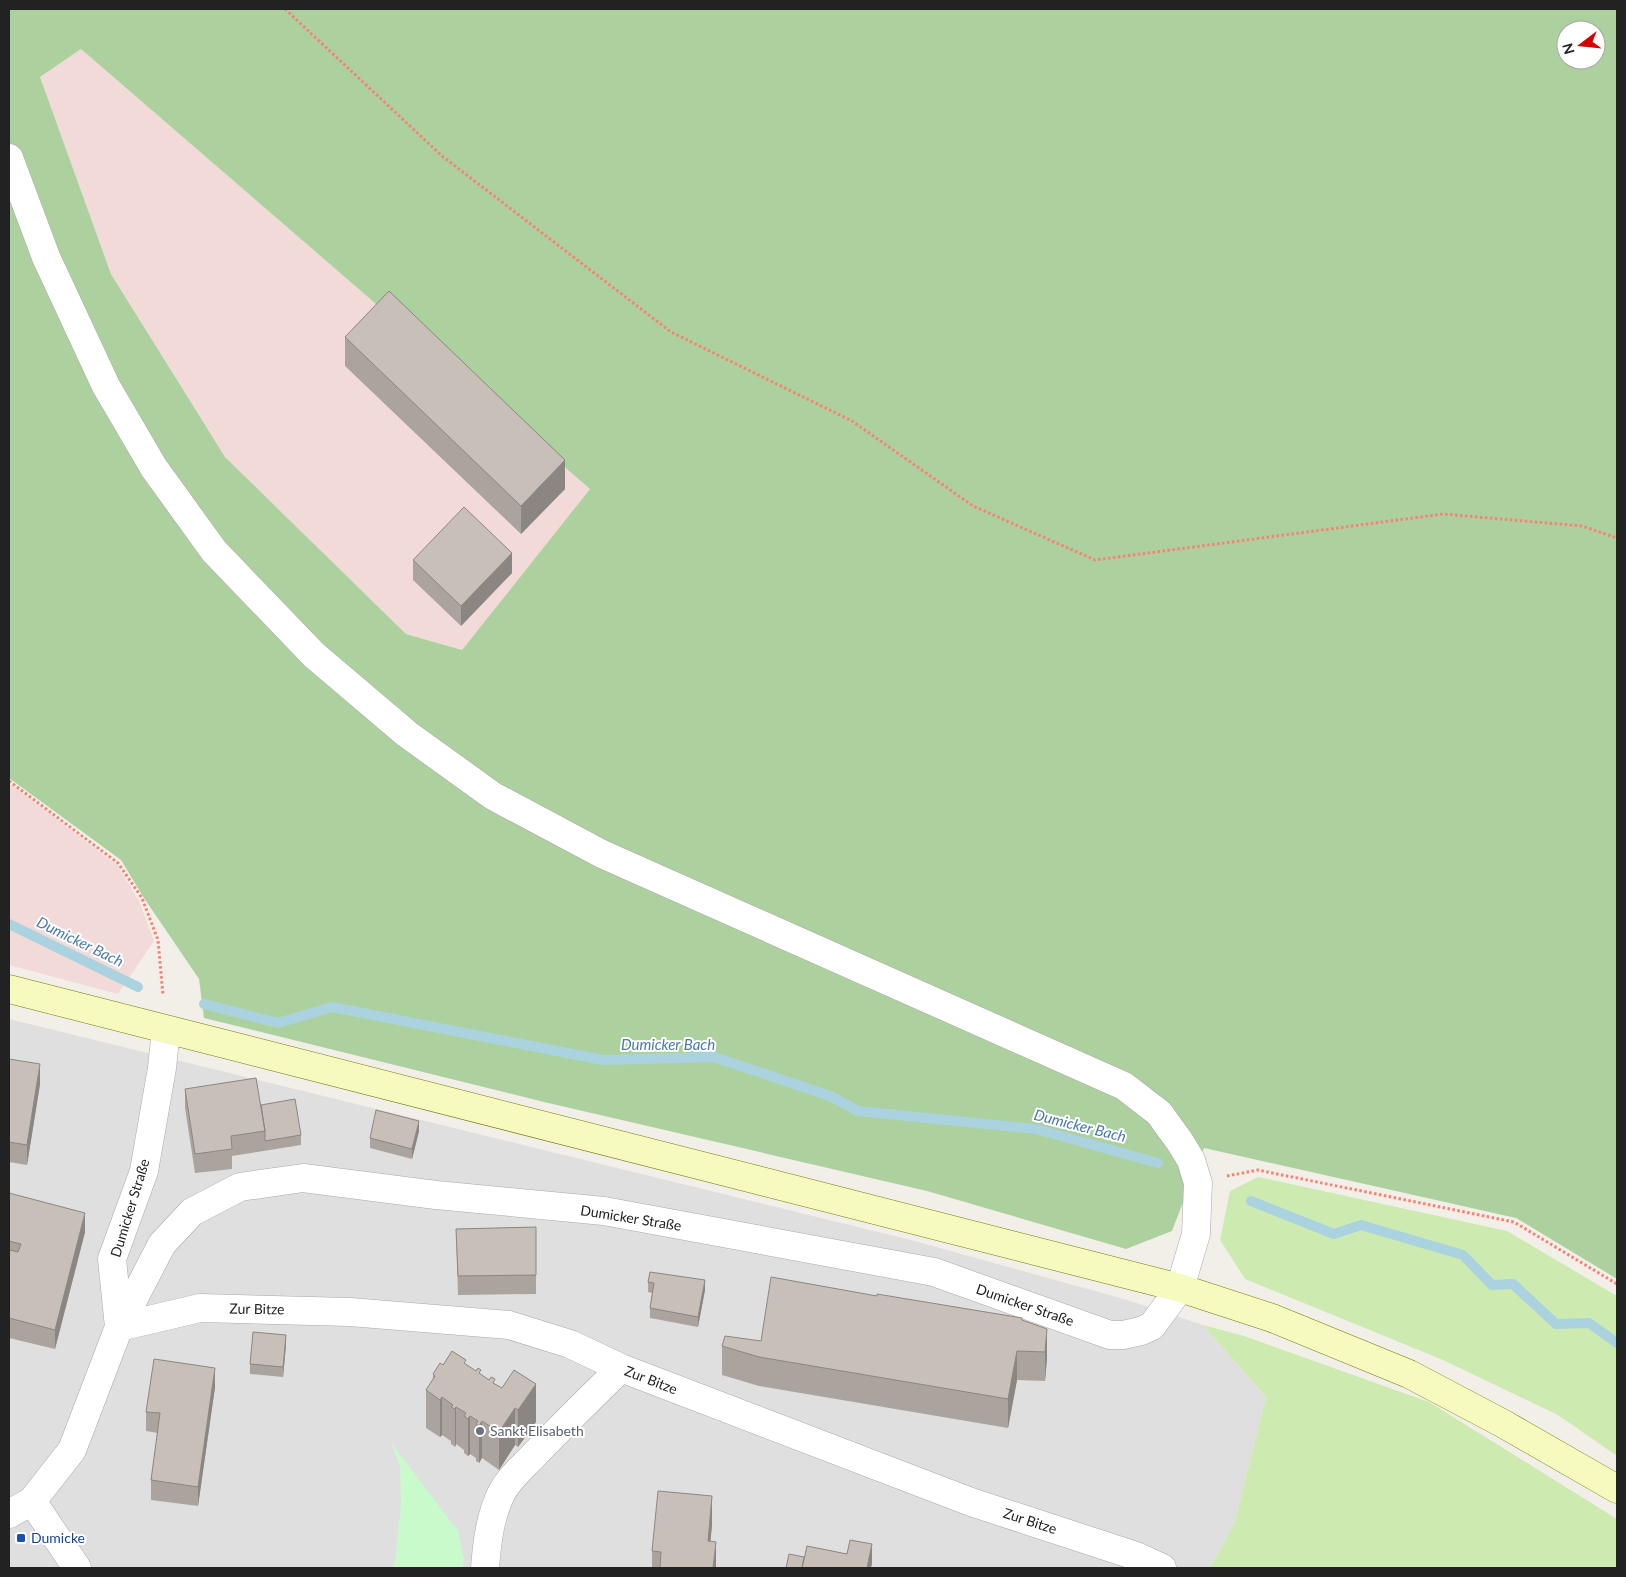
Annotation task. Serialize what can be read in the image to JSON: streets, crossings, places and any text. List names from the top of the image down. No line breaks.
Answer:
{"streets":{"street":["Dumicker Straße","Zur Bitze"]},"crossings":[["Dumicker Straße","Zur Bitze"]],"water":["Dumicker Bach"],"places":{"other":["Sankt Elisabeth"],"transit":["Dumicke"]},"north":"left"}
